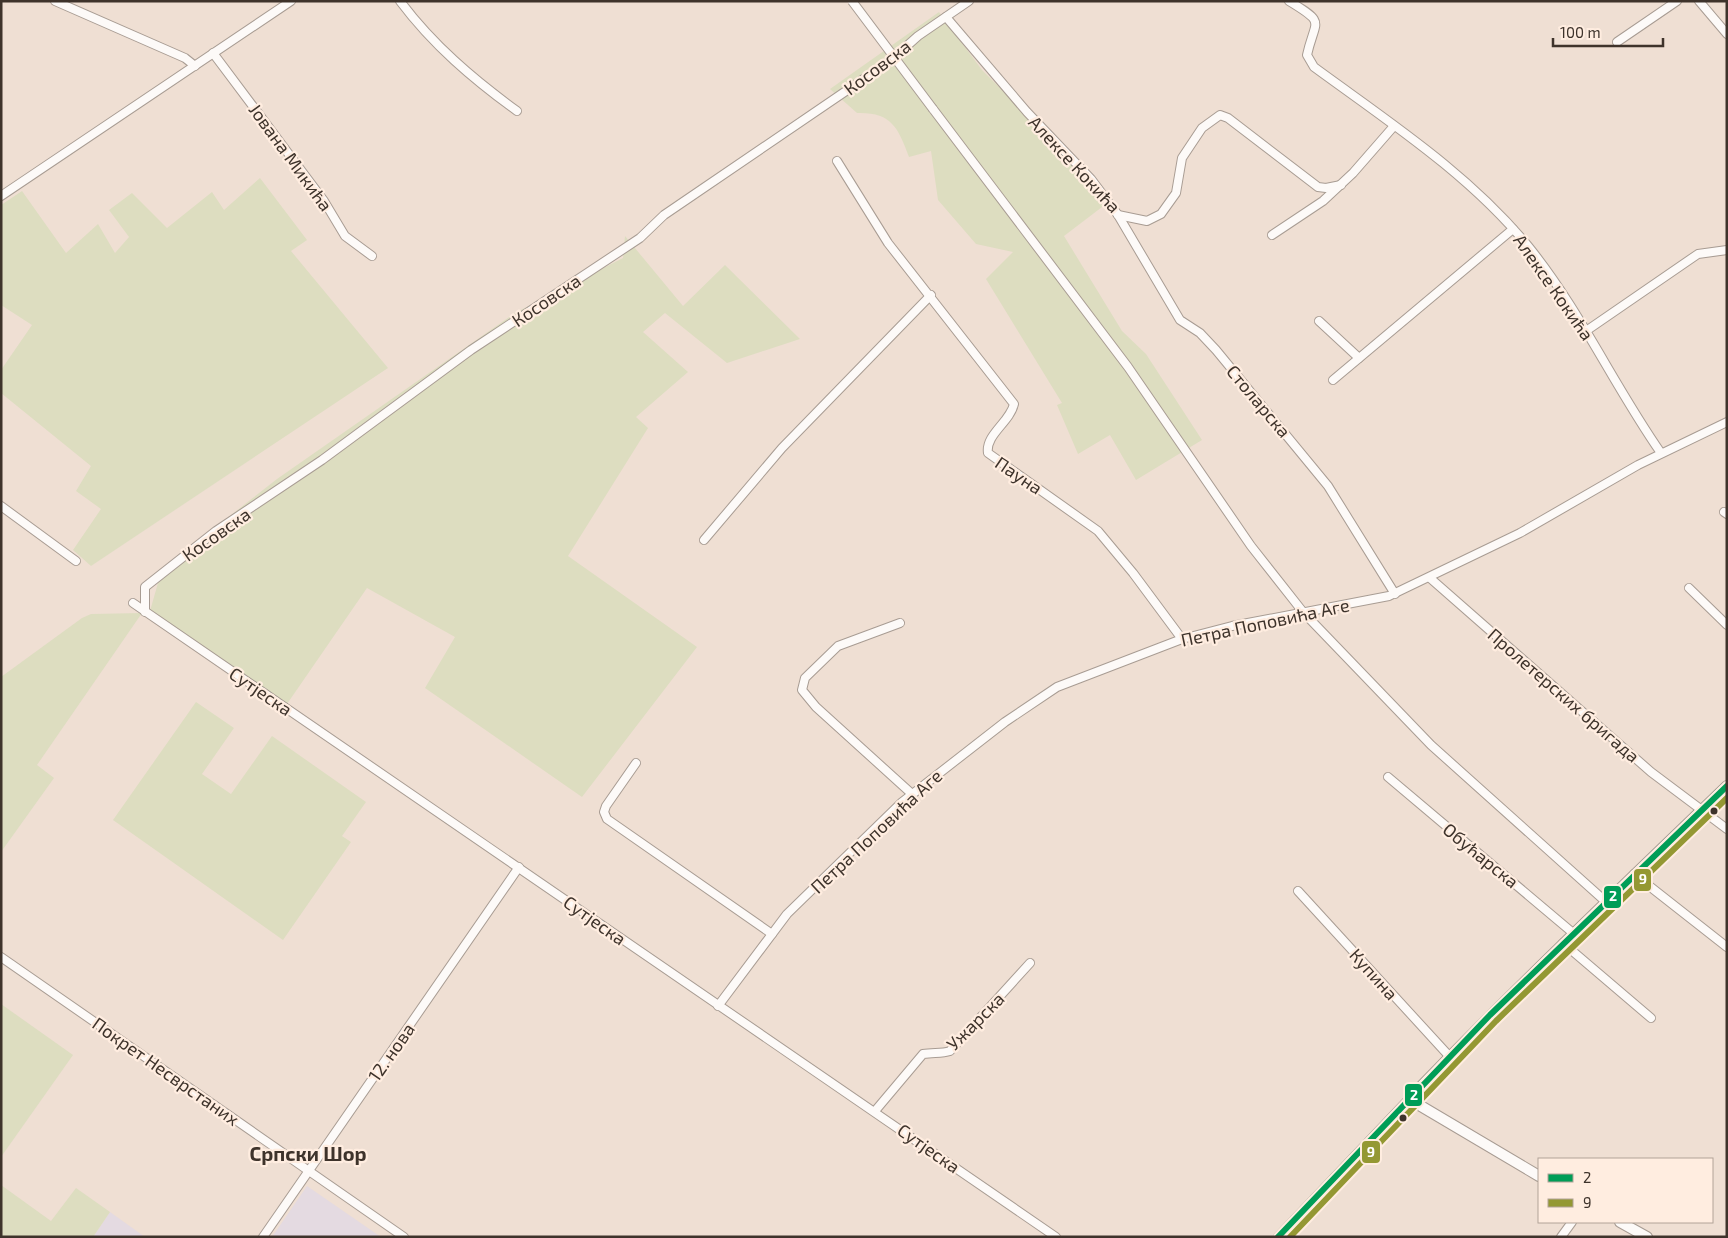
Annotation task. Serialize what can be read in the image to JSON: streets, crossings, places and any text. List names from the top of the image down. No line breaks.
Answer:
{"streets":{"street":["Косовска","Јована Микића","Алексе Кокића","Столарска","Пауна","Петра Поповића Аге","Сутјеска","Пролетерских бригада","Обућарска","Купина","Ужарска","12. нова","Покрет Несврстаних"]},"crossings":[["Косовска","Алексе Кокића"],["Косовска","Сутјеска"],["Алексе Кокића","Столарска"],["Алексе Кокића","Петра Поповића Аге"],["Столарска","Петра Поповића Аге"],["Пауна","Петра Поповића Аге"],["Петра Поповића Аге","Сутјеска"],["Петра Поповића Аге","Пролетерских бригада"],["Сутјеска","Ужарска"],["Сутјеска","12. нова"],["12. нова","Покрет Несврстаних"]],"districts":["Српски Шор"],"lines":["transit line 2","transit line 9"],"legend":["2","9"],"scale_bar":"100 m"}
